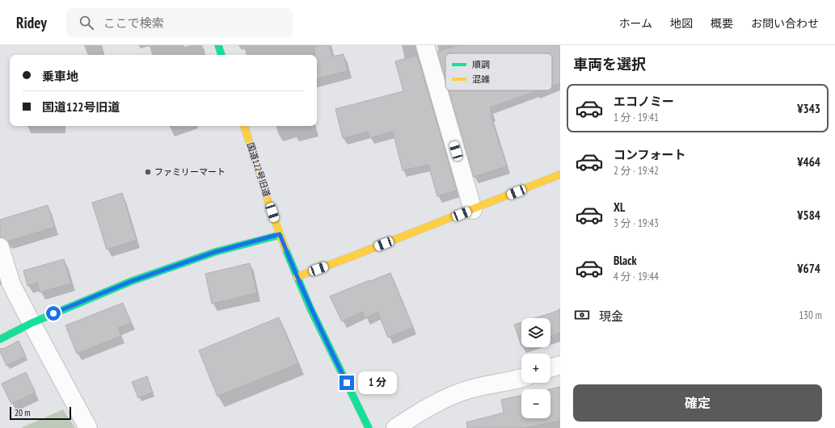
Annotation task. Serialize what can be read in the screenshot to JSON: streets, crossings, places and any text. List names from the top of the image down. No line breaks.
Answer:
{"streets":{"street":["国道122号旧道"]},"places":["ファミリーマート"],"legend":["順調","混雑"],"scale_bar":"20 m","page":{"header":"Ridey","search":"ここで検索","nav":["ホーム","地図","概要","お問い合わせ"],"heading":"車両を選択","banner":["乗車地","国道122号旧道"],"list":[{"name":"エコノミー","note":"1 分 · 19:41","value":"¥343"},{"name":"コンフォート","note":"2 分 · 19:42","value":"¥464"},{"name":"XL","note":"3 分 · 19:43","value":"¥584"},{"name":"Black","note":"4 分 · 19:44","value":"¥674"}],"pay":["現金","130 m"],"map_buttons":["+","−"],"bubble":"1 分","buttons":"確定","scale":"20 m"}}
